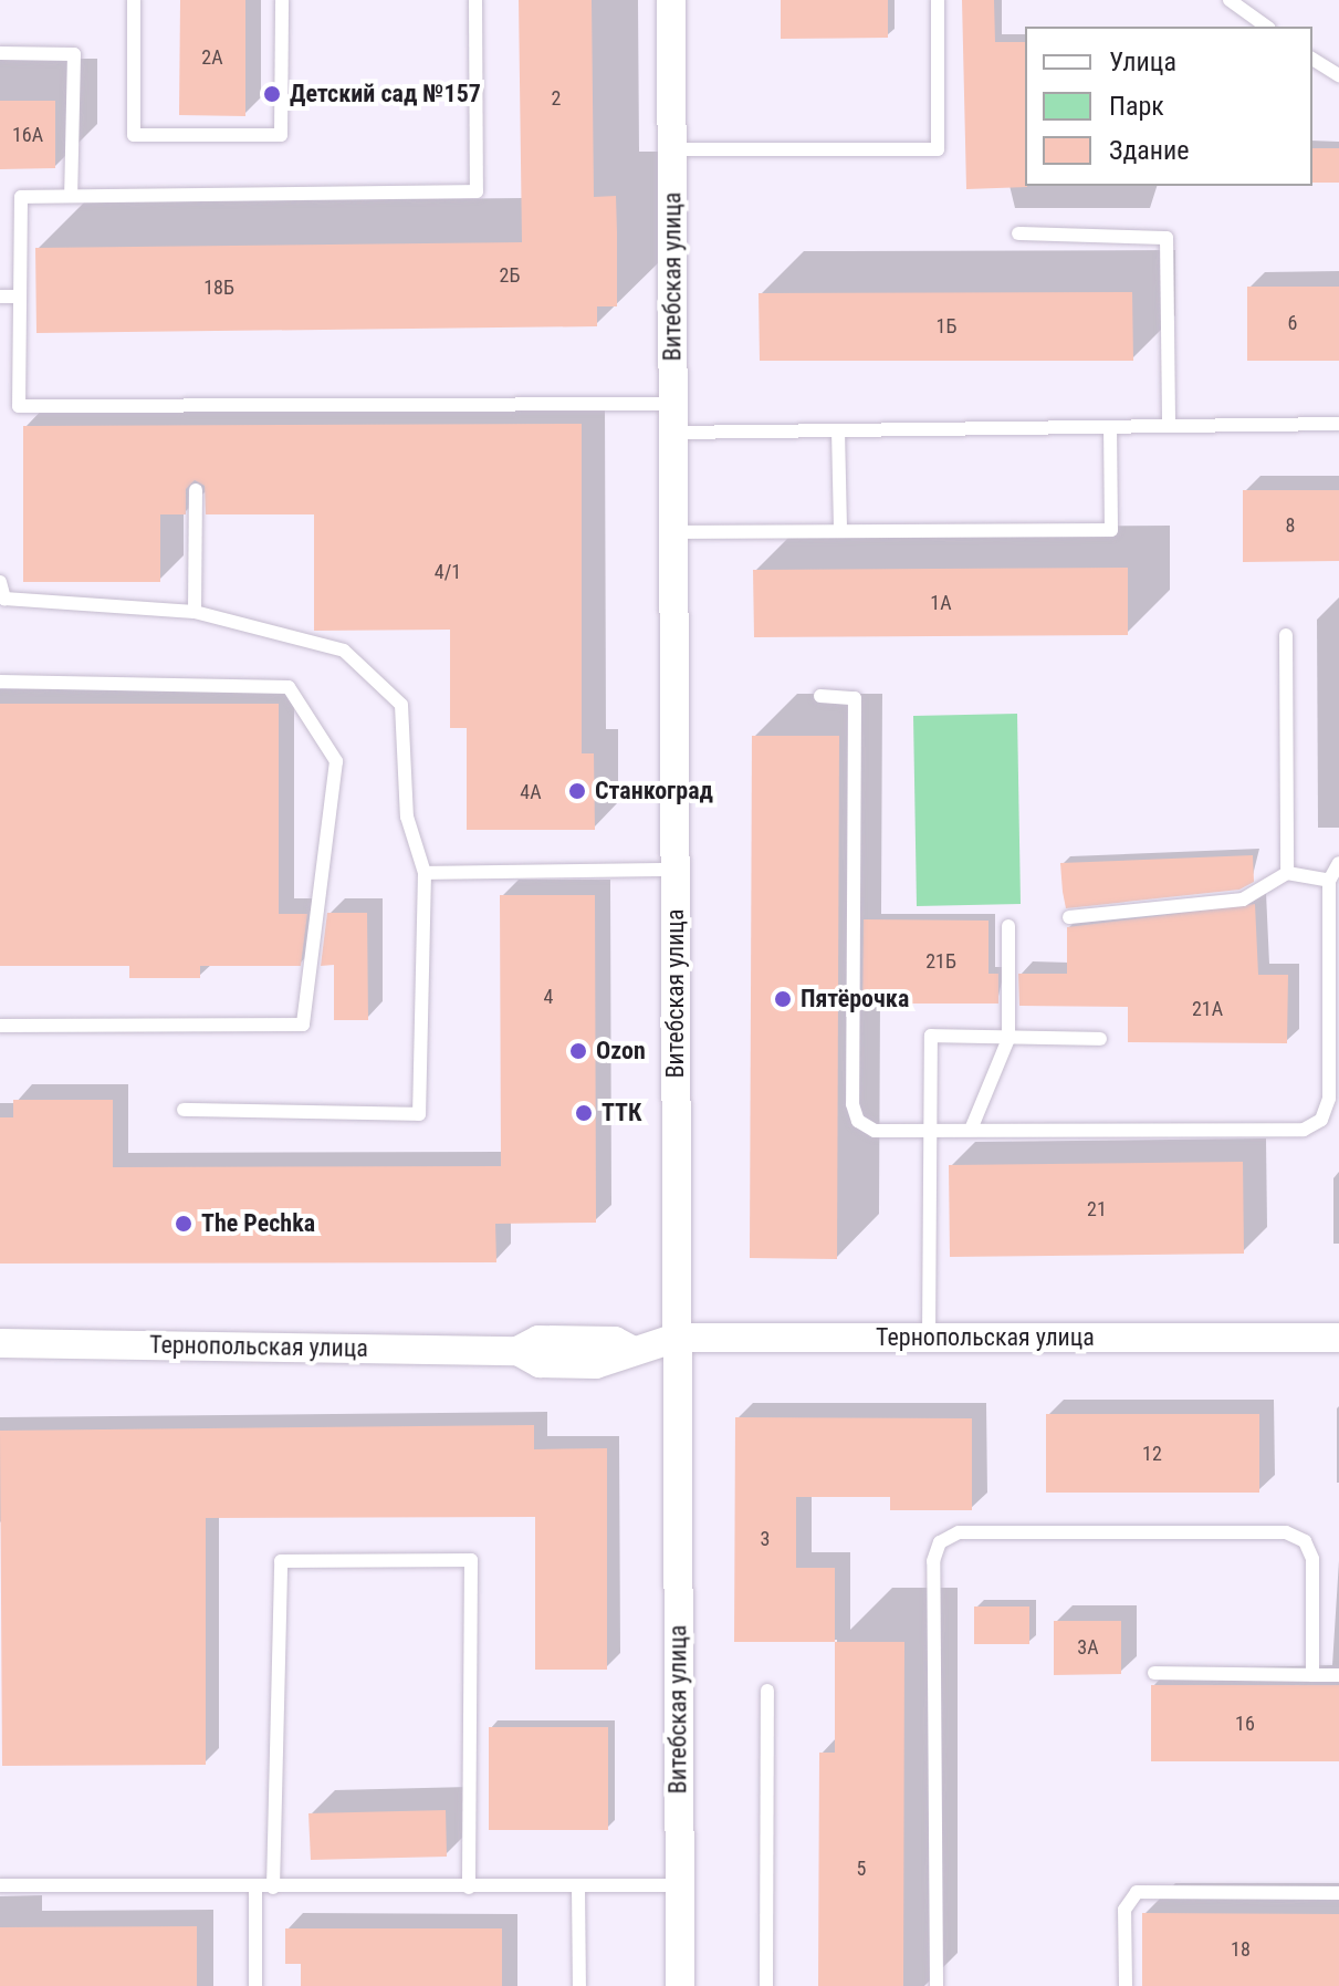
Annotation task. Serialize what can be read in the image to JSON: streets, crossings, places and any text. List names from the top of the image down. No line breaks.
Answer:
{"streets":{"street":["Витебская улица","Тернопольская улица"]},"crossings":[["Витебская улица","Тернопольская улица"]],"places":["Детский сад №157","Станкоград","Пятёрочка","Ozon","ТТК","The Pechka"],"house_numbers":["2А","2","16А","2Б","18Б","6","1Б","8","4/1","1А","4А","21Б","4","21А","21","12","3","3А","16","5","18"],"legend":["Улица","Парк","Здание"]}
